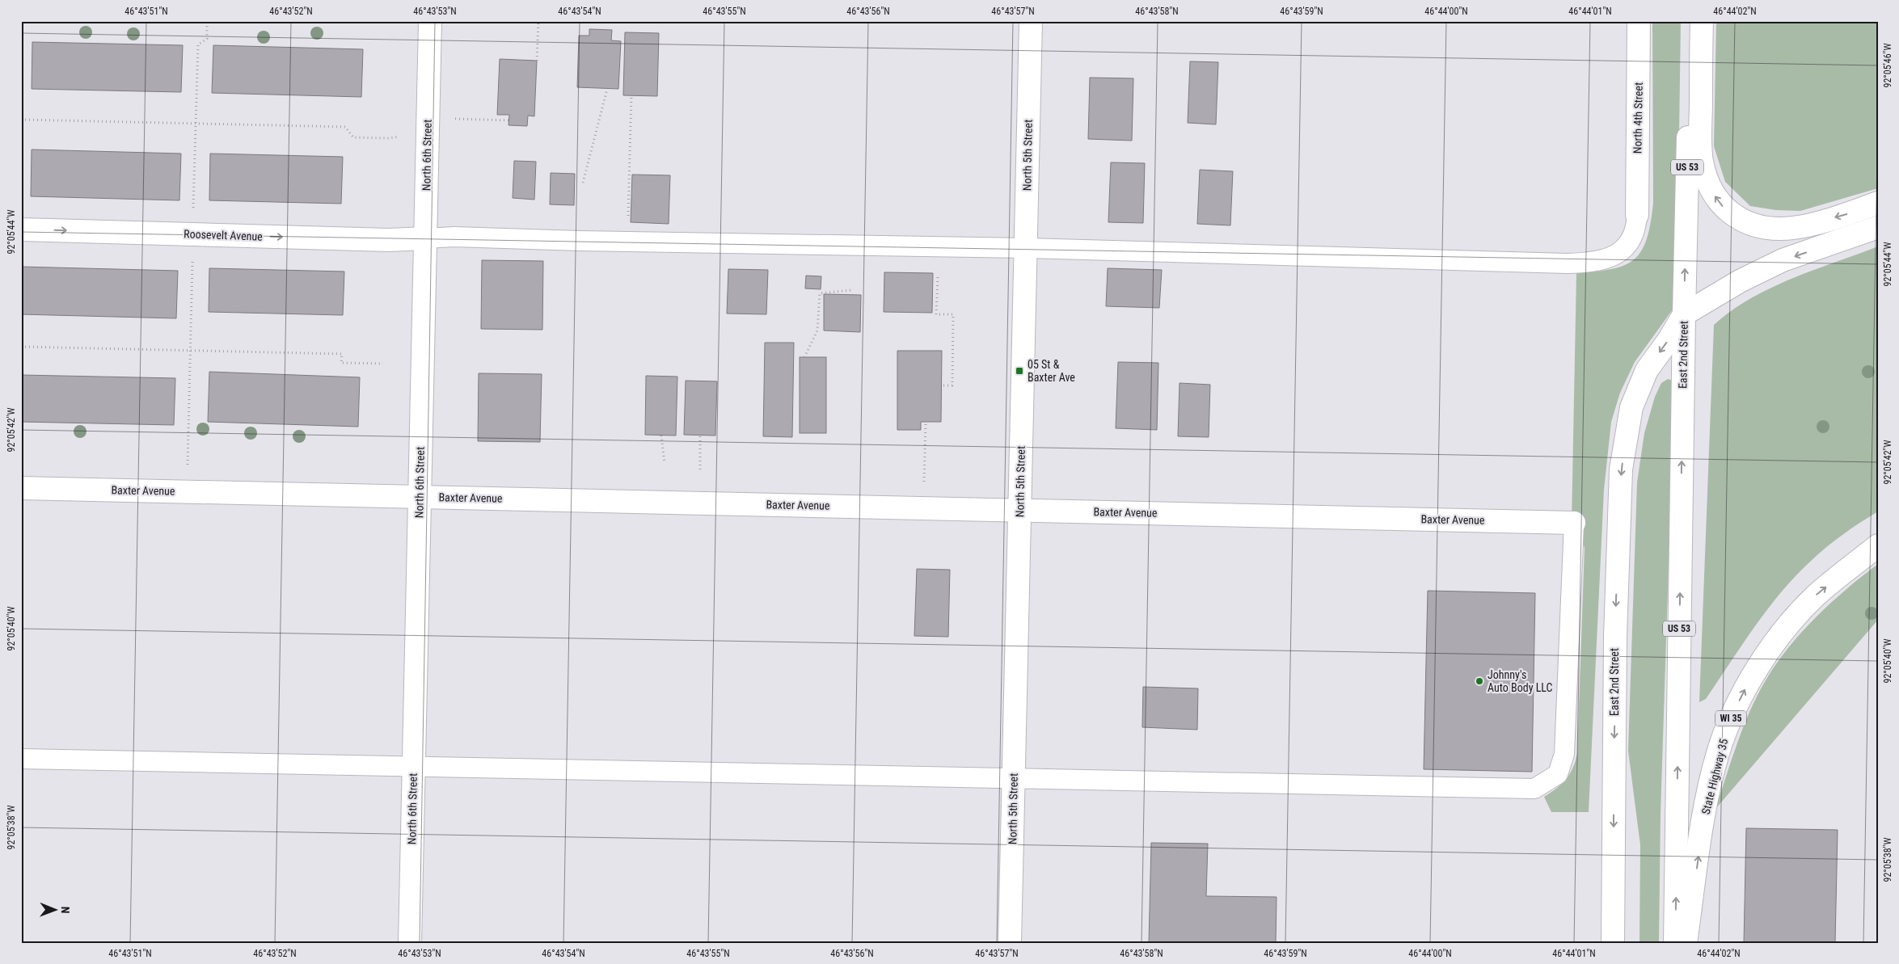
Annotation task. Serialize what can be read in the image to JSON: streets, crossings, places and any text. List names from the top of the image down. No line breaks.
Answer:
{"streets":{"main road":["North 4th Street","North 6th Street","North 5th Street","US 53","Roosevelt Avenue","East 2nd Street","Baxter Avenue","WI 35","State Highway 35"]},"crossings":[["North 6th Street","Roosevelt Avenue"],["North 6th Street","Baxter Avenue"],["North 5th Street","Baxter Avenue"],["US 53","East 2nd Street"]],"one_way":["Roosevelt Avenue","State Highway 35"],"places":{"transit":["05 St & Baxter Ave"],"other":["Johnny's Auto Body LLC"]},"north":"right","coordinates":["46°43'51\"N","46°43'52\"N","46°43'53\"N","46°43'54\"N","46°43'55\"N","46°43'56\"N","46°43'57\"N","46°43'58\"N","46°43'59\"N","46°44'00\"N","46°44'01\"N","46°44'02\"N","92°05'46\"W","92°05'44\"W","92°05'42\"W","92°05'40\"W","92°05'38\"W"]}
